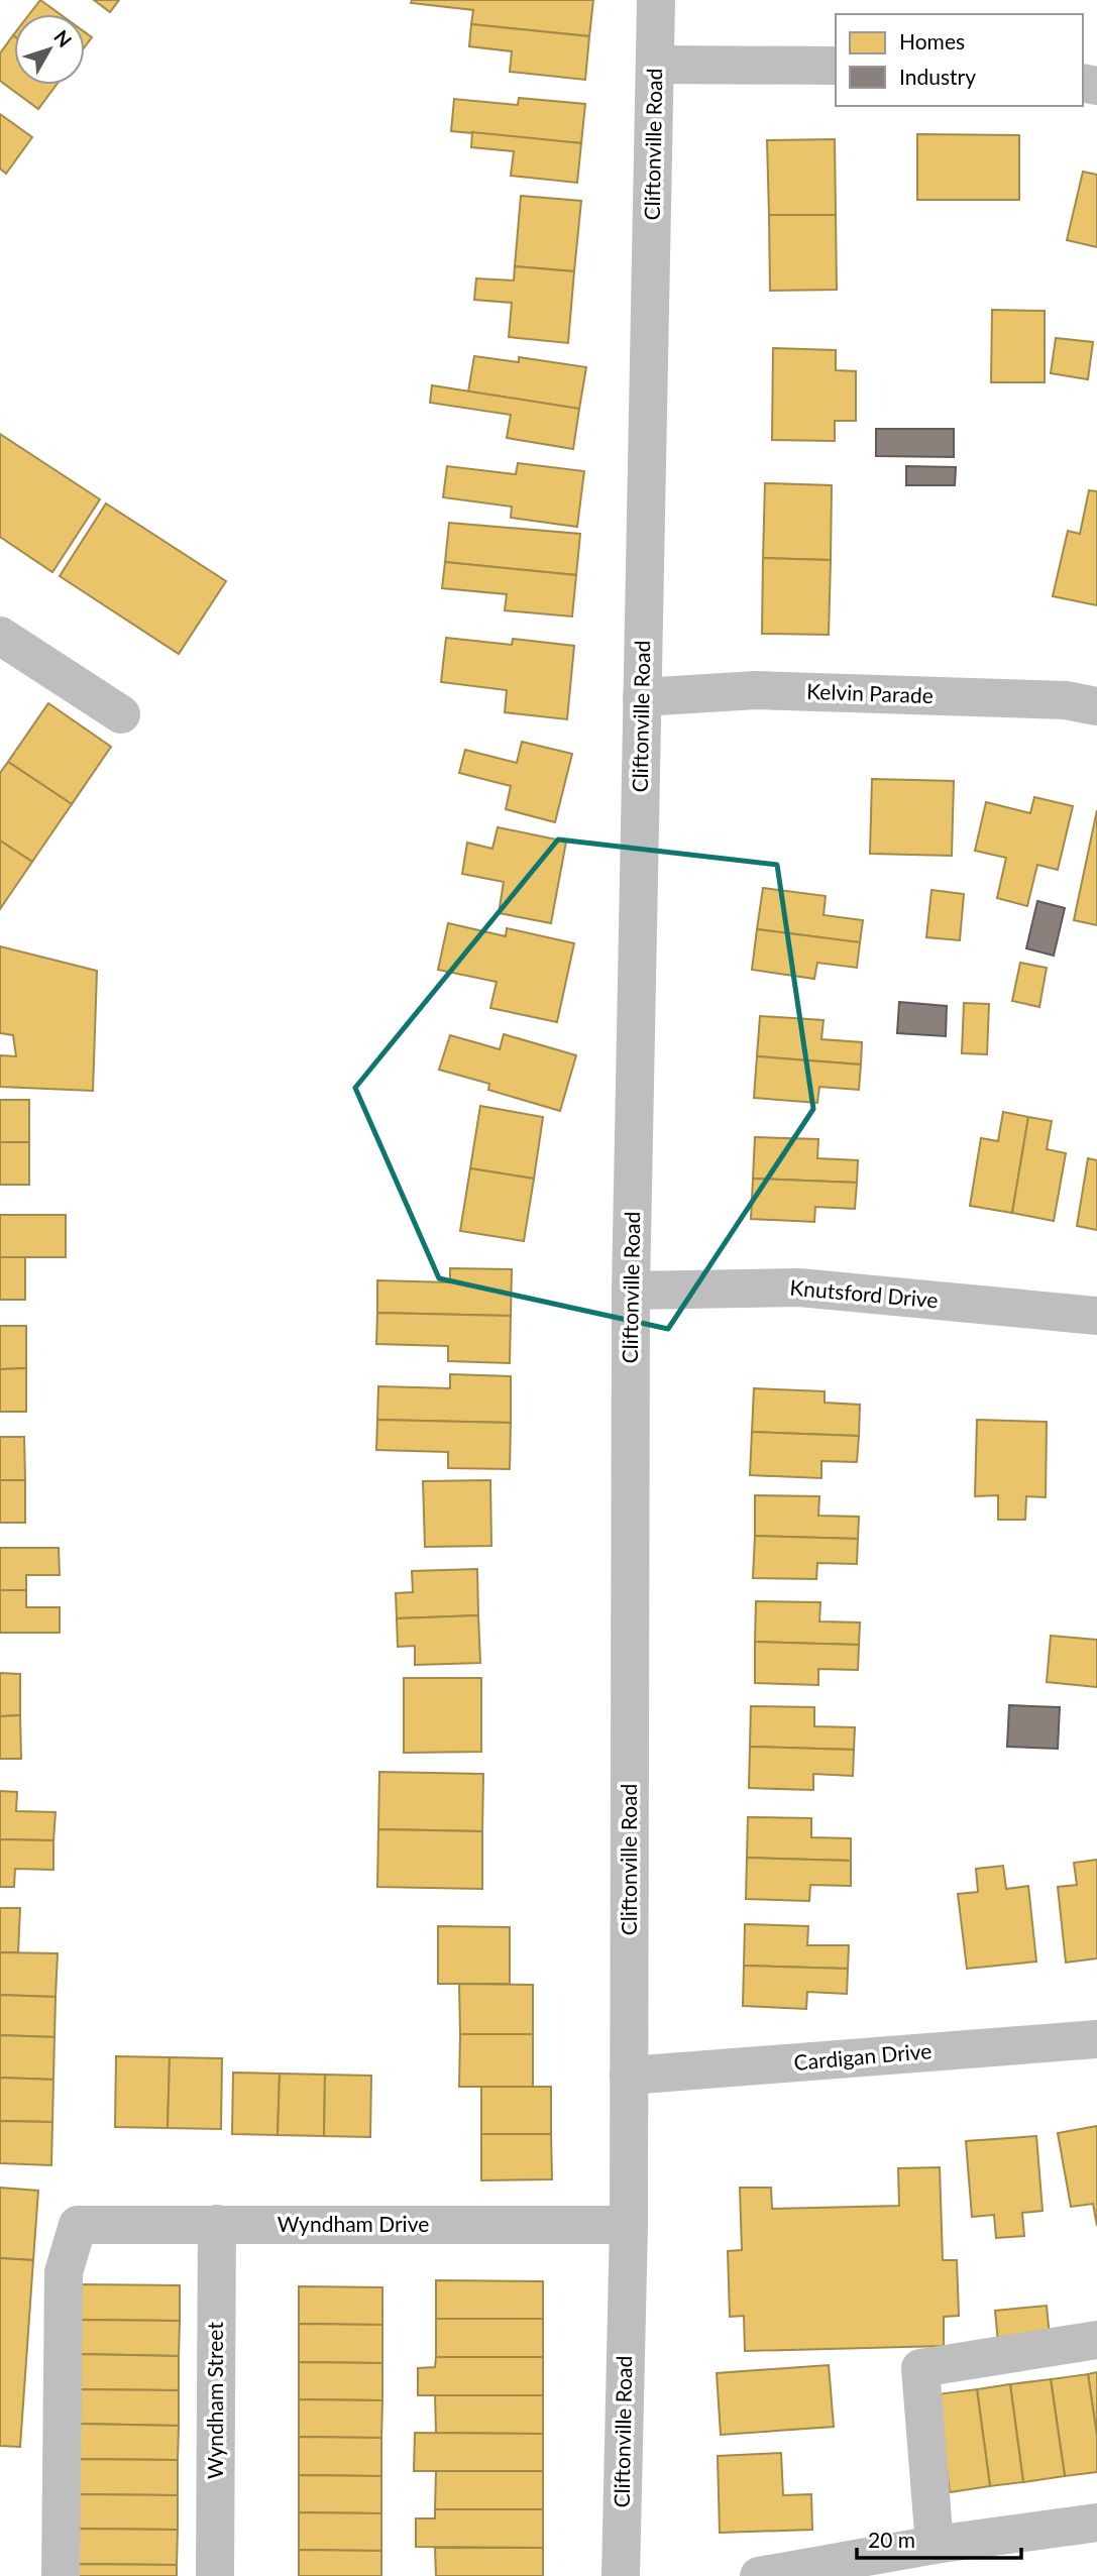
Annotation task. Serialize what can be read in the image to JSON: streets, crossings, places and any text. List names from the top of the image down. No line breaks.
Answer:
{"streets":{"street":["Cliftonville Road","Kelvin Parade","Knutsford Drive","Cardigan Drive","Wyndham Drive","Wyndham Street"]},"crossings":[["Cliftonville Road","Kelvin Parade"],["Cliftonville Road","Knutsford Drive"],["Cliftonville Road","Cardigan Drive"],["Cliftonville Road","Wyndham Drive"],["Wyndham Drive","Wyndham Street"]],"legend":["Homes","Industry"],"scale_bar":"20 m","north":"top right"}
